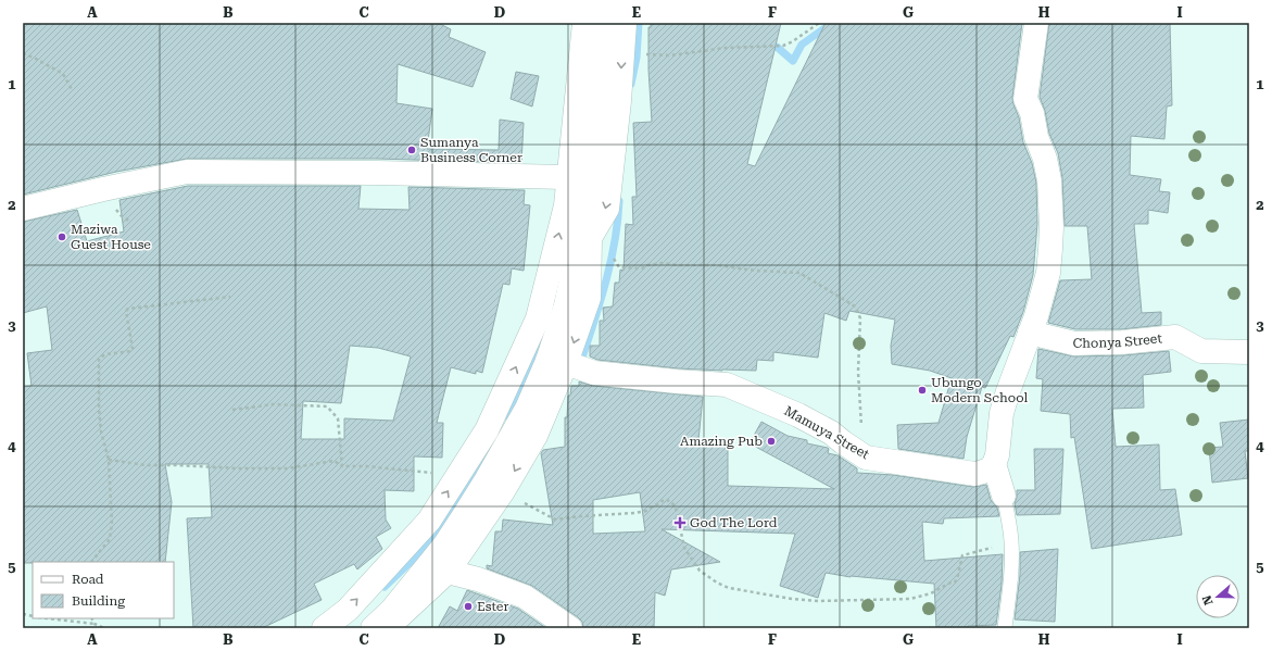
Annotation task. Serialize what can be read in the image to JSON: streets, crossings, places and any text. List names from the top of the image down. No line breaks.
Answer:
{"streets":{"street":["Chonya Street","Mamuya Street"]},"places":{"other":["Sumanya Business Corner","Maziwa Guest House","Ubungo Modern School","Amazing Pub","Ester"],"health":["God The Lord"]},"legend":["Road","Building"],"north":"left","grid":{"columns":["A","B","C","D","E","F","G","H","I"],"rows":["1","2","3","4","5"]}}
